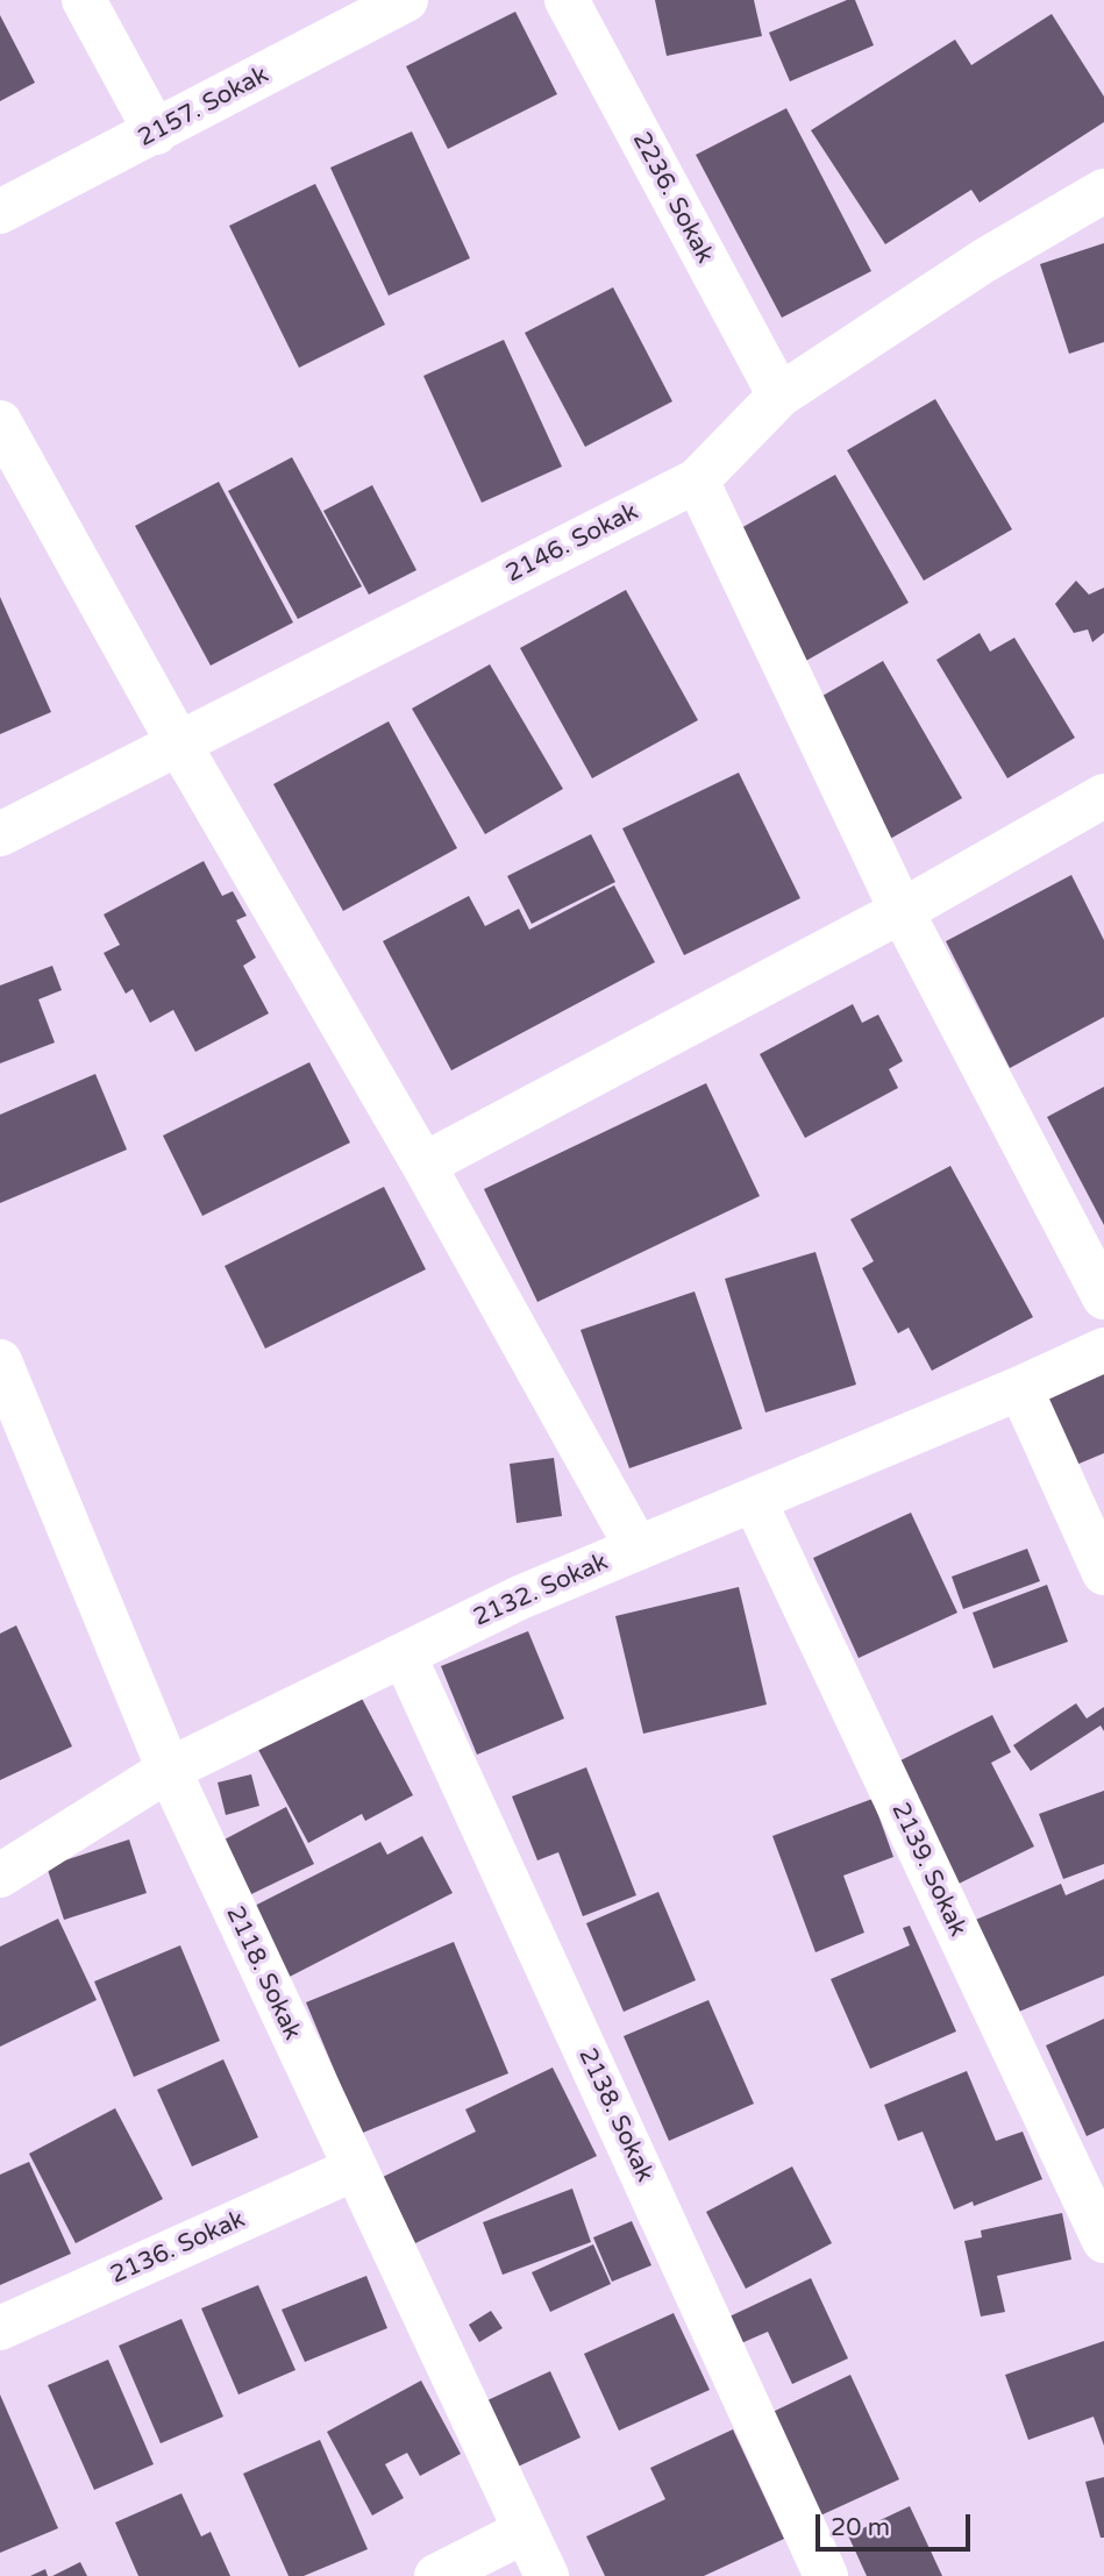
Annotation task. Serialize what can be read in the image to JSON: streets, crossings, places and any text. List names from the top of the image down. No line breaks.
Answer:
{"streets":{"street":["2157. Sokak","2236. Sokak","2146. Sokak","2132. Sokak","2139. Sokak","2118. Sokak","2138. Sokak","2136. Sokak"]},"crossings":[["2236. Sokak","2146. Sokak"],["2132. Sokak","2139. Sokak"],["2132. Sokak","2118. Sokak"],["2132. Sokak","2138. Sokak"],["2118. Sokak","2136. Sokak"]],"scale_bar":"20 m"}
